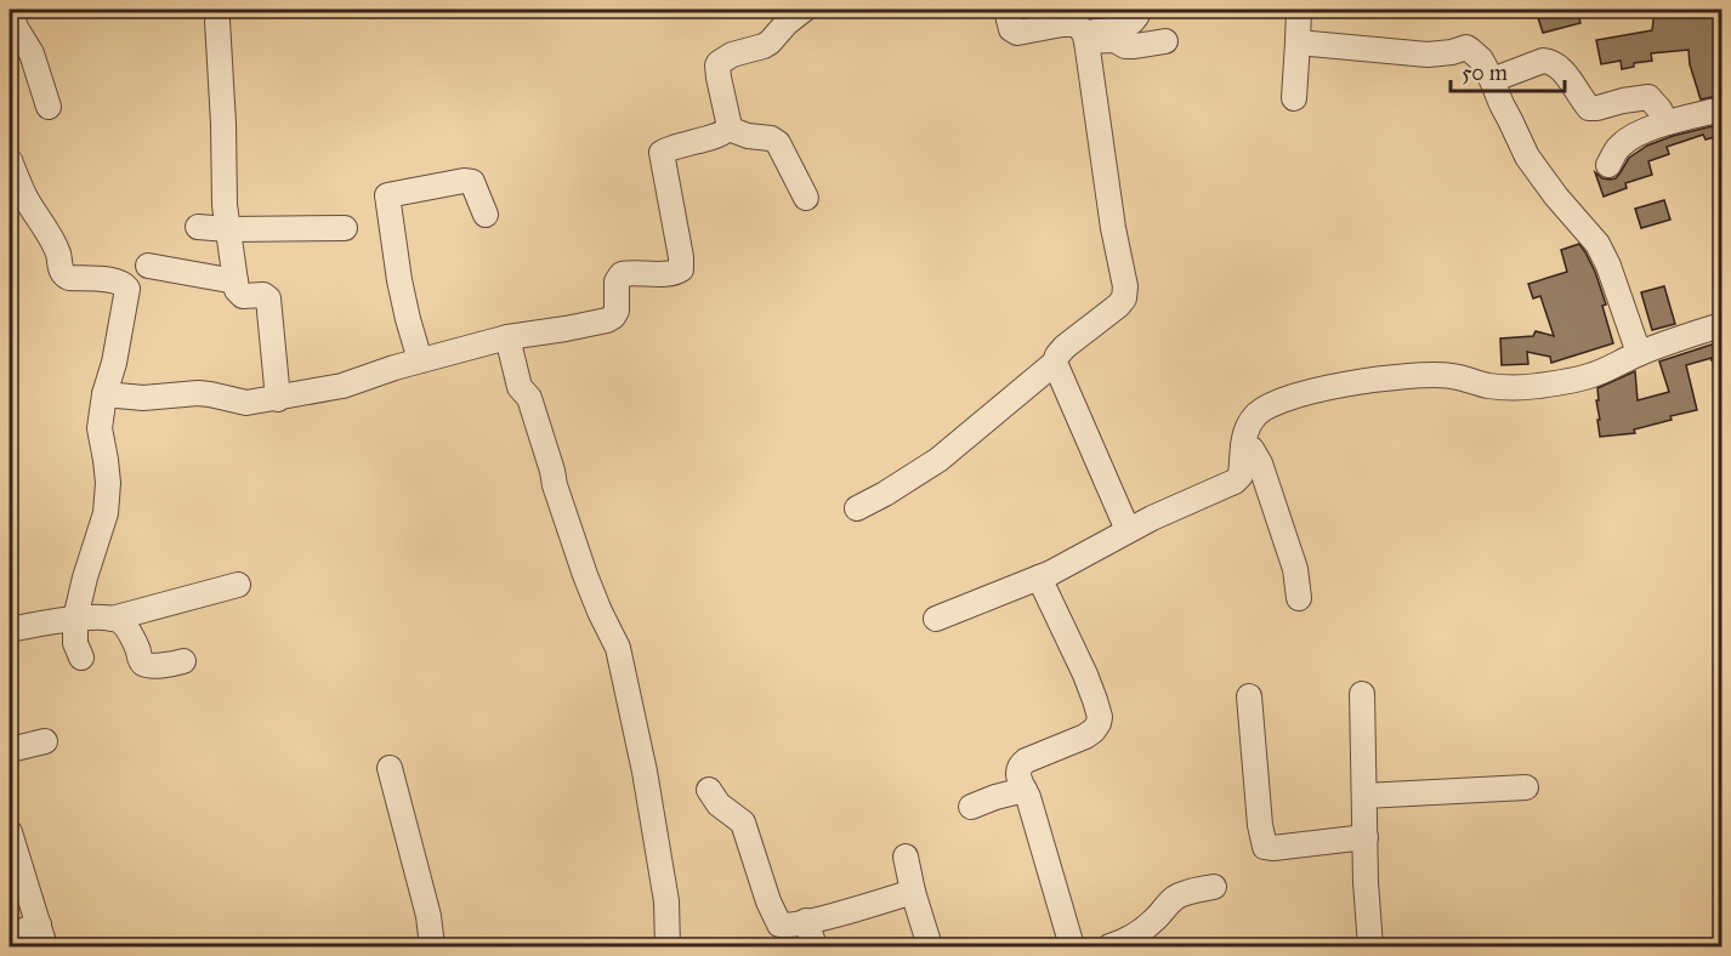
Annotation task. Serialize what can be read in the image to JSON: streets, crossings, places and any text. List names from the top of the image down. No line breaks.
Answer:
{"scale_bar":"50 m"}
